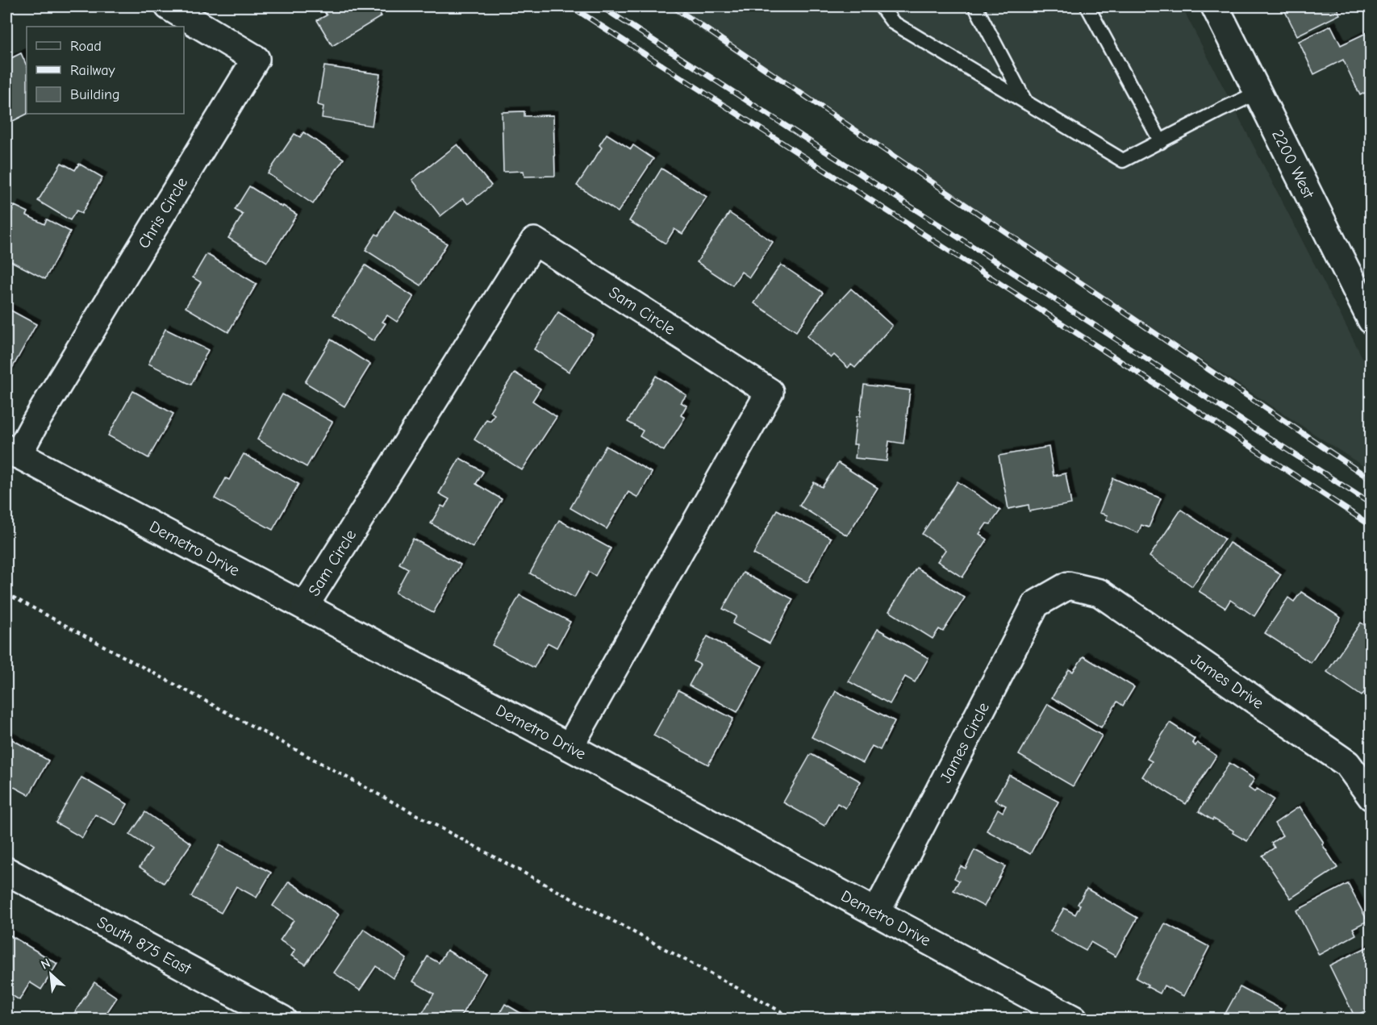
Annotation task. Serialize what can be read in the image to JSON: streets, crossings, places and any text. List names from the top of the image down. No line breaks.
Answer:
{"streets":{"street":["2200 West","Chris Circle","Sam Circle","Demetro Drive","James Drive","James Circle","South 875 East"]},"crossings":[["Chris Circle","Demetro Drive"],["Sam Circle","Demetro Drive"],["Demetro Drive","James Circle"],["James Drive","James Circle"]],"legend":["Road","Railway","Building"],"north":"top left"}
